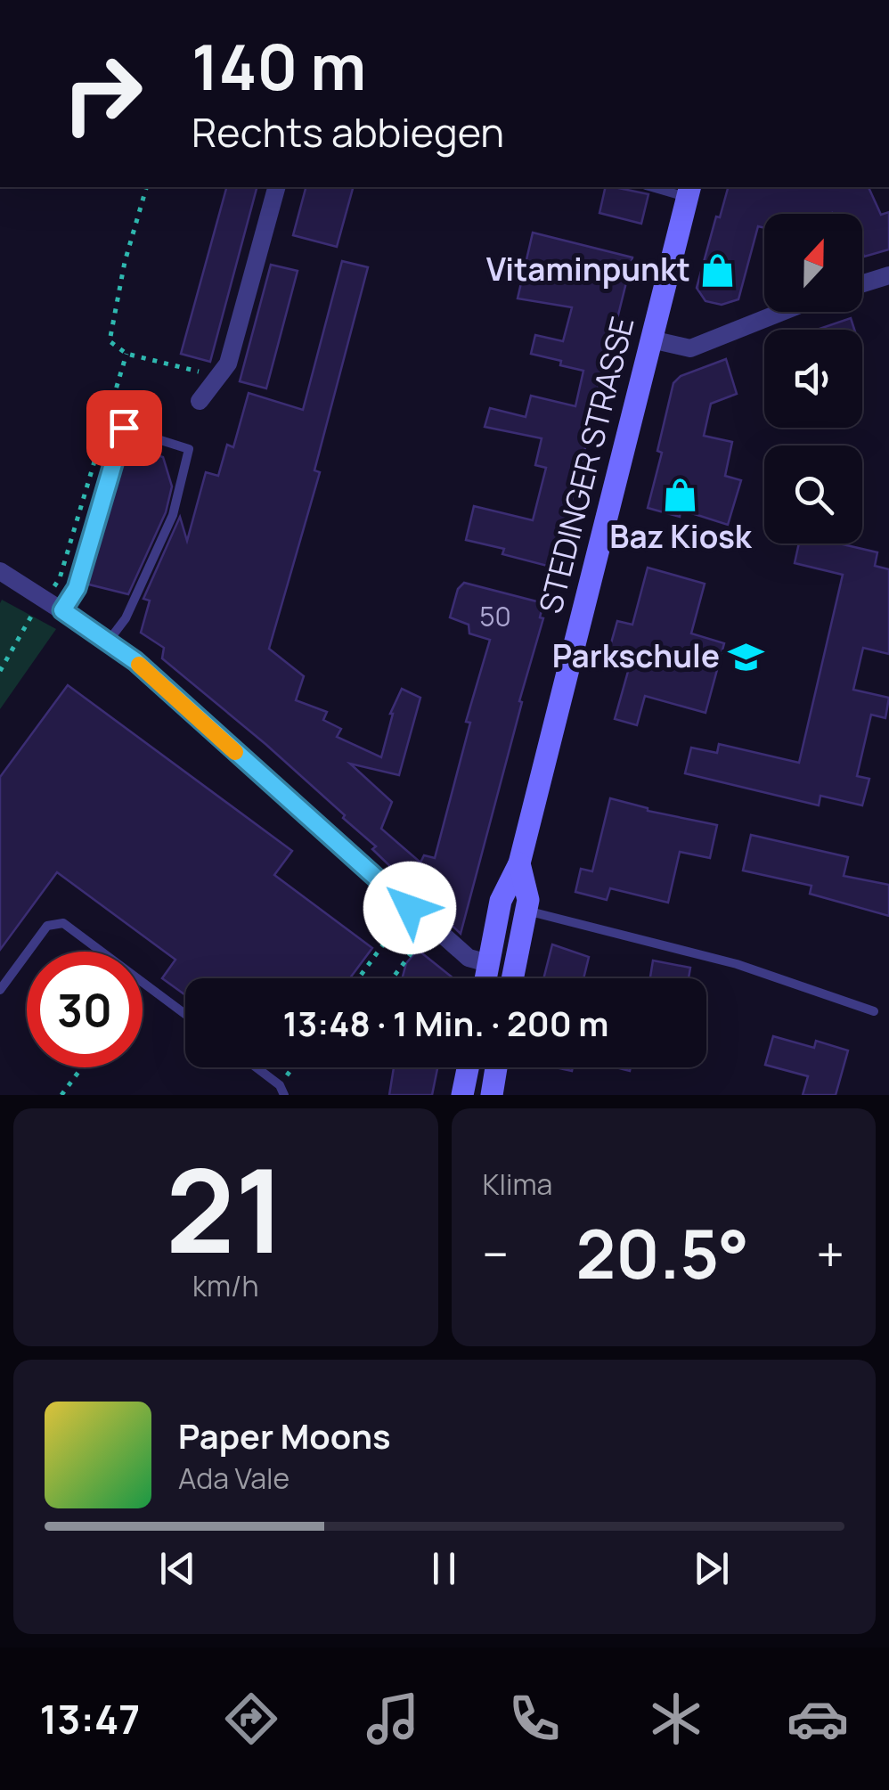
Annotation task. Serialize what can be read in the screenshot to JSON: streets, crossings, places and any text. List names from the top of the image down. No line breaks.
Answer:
{"streets":{"main road":["STEDINGER STRASSE"]},"places":{"shop":["Vitaminpunkt","Baz Kiosk"],"school or university":["Parkschule"]},"house_numbers":["50"],"north":"top","page":{"turn":["140 m","Rechts abbiegen"],"limit":"30","trip":"13:48 · 1 Min. · 200 m","tile":[["21","km/h"],"Klima"],"heat":["−","20.5°","+"],"song":["Paper Moons","Ada Vale"],"tabs":"13:47"}}
